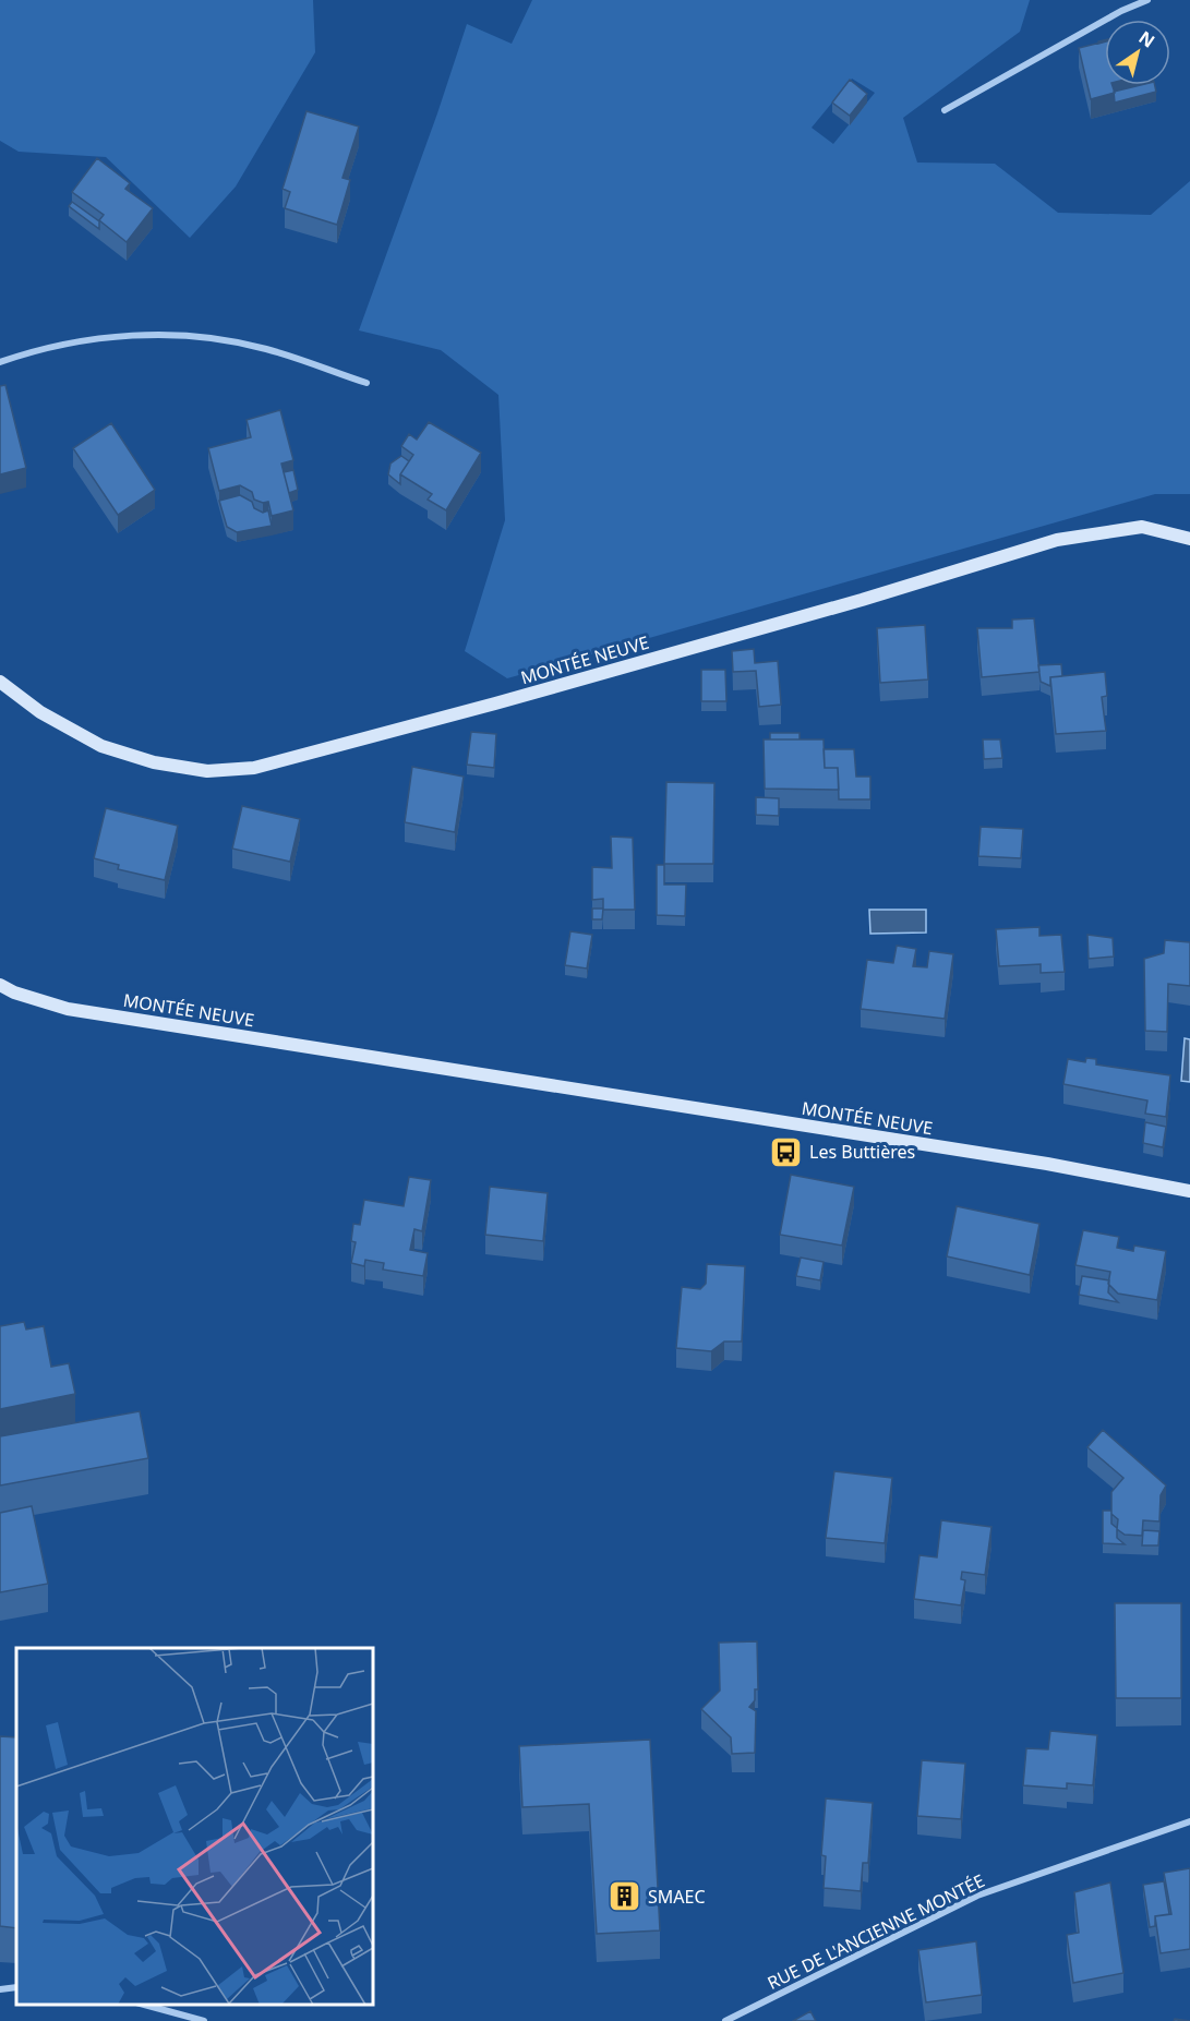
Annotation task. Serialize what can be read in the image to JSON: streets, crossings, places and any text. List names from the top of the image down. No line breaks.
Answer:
{"streets":{"street":["MONTÉE NEUVE","RUE DE L'ANCIENNE MONTÉE"]},"places":{"bus stop":["Les Buttières"],"building":["SMAEC"]},"north":"top right"}
